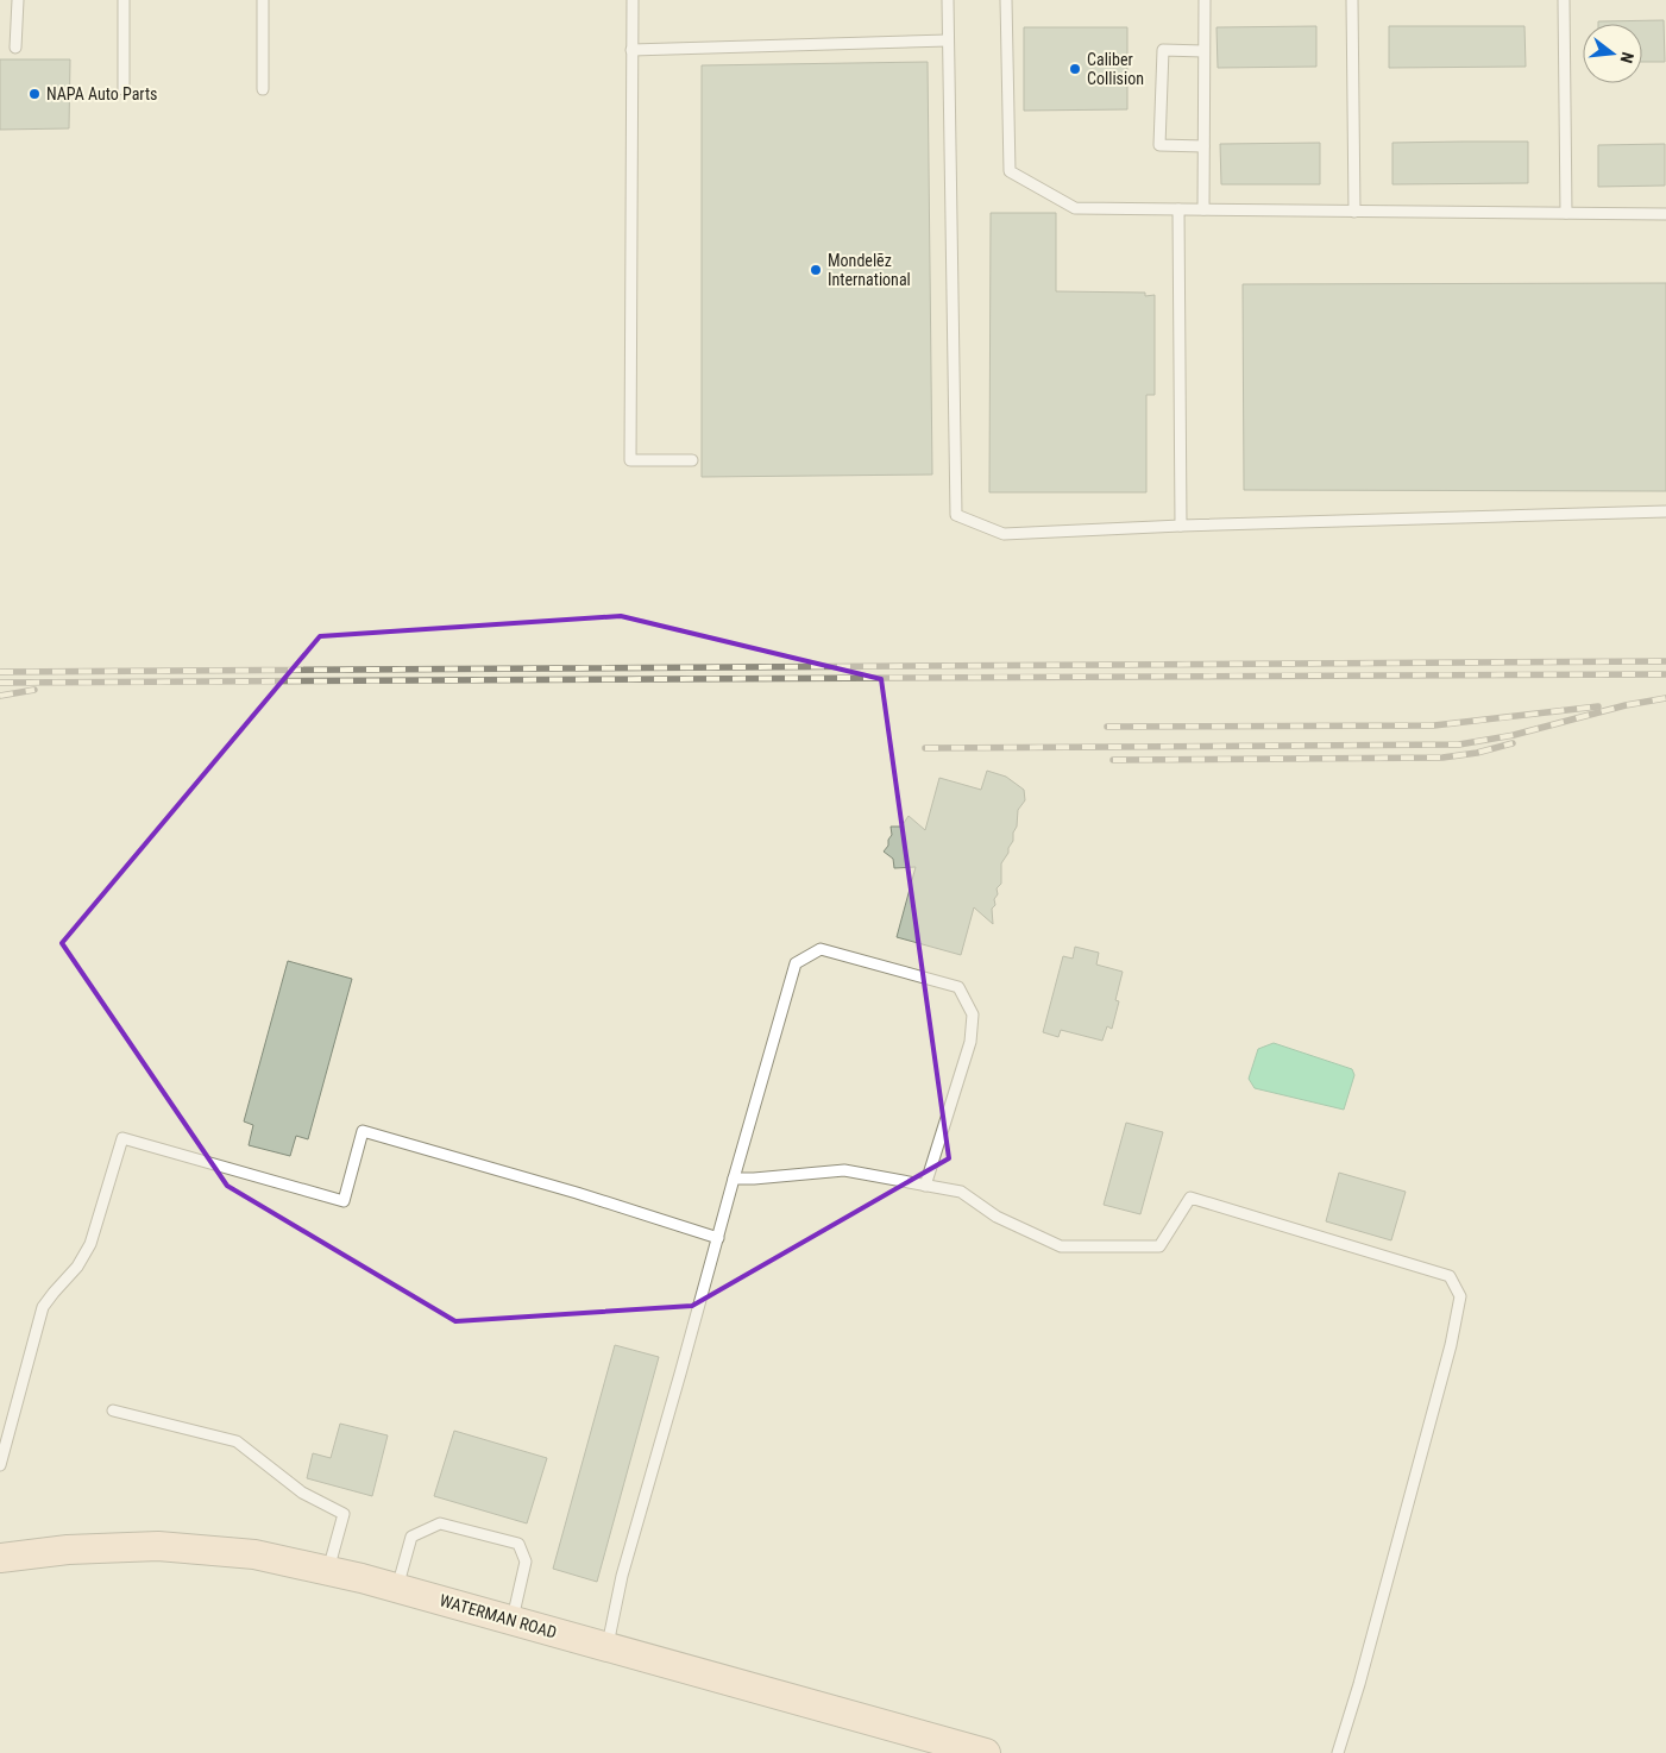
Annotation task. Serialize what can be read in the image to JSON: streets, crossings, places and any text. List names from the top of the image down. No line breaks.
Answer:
{"streets":{"main road":["WATERMAN ROAD"]},"places":["Caliber Collision","NAPA Auto Parts","Mondelēz International"],"north":"right"}
